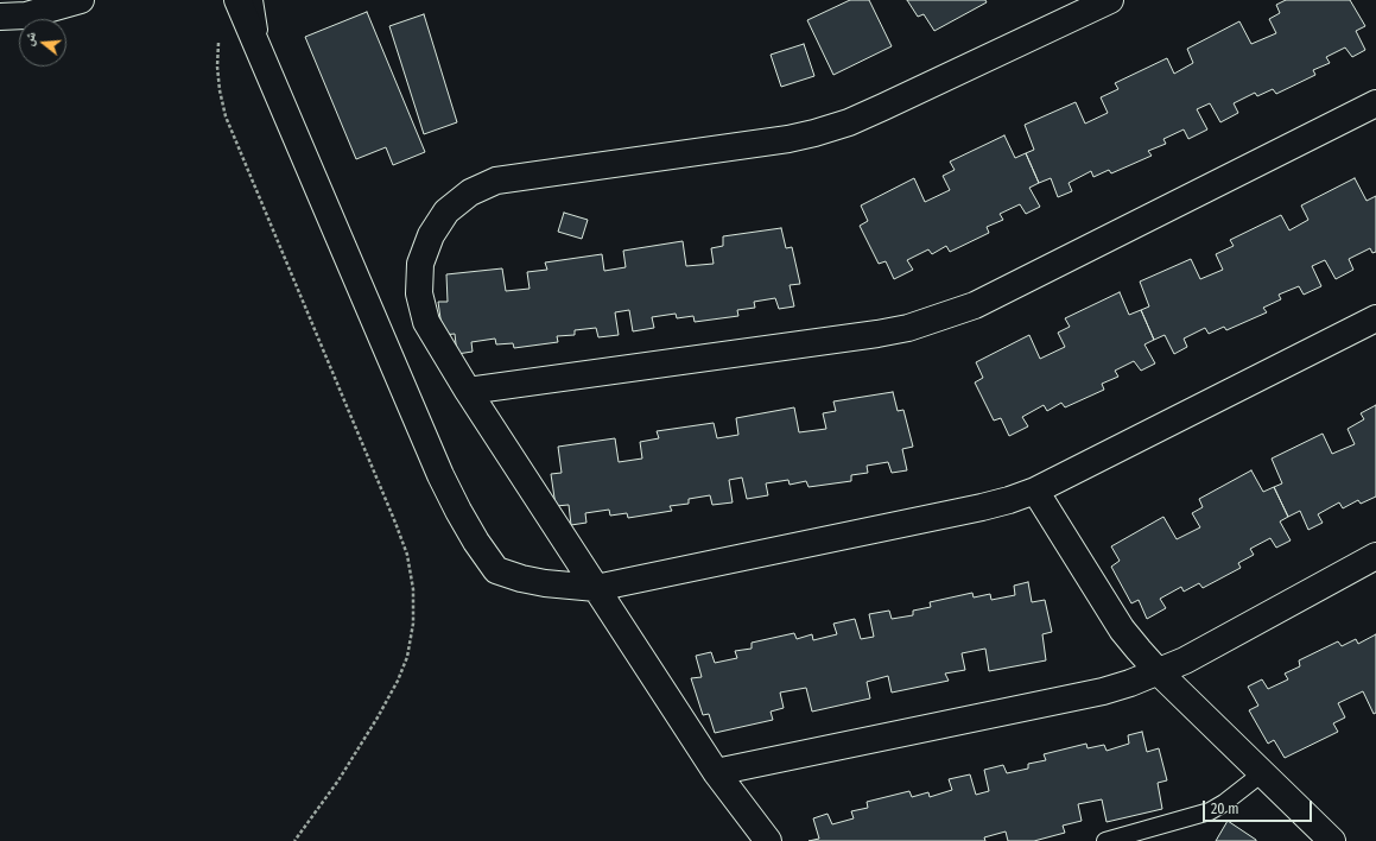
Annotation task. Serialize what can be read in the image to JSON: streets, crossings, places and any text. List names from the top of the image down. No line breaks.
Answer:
{"scale_bar":"20 m","north":"left"}
